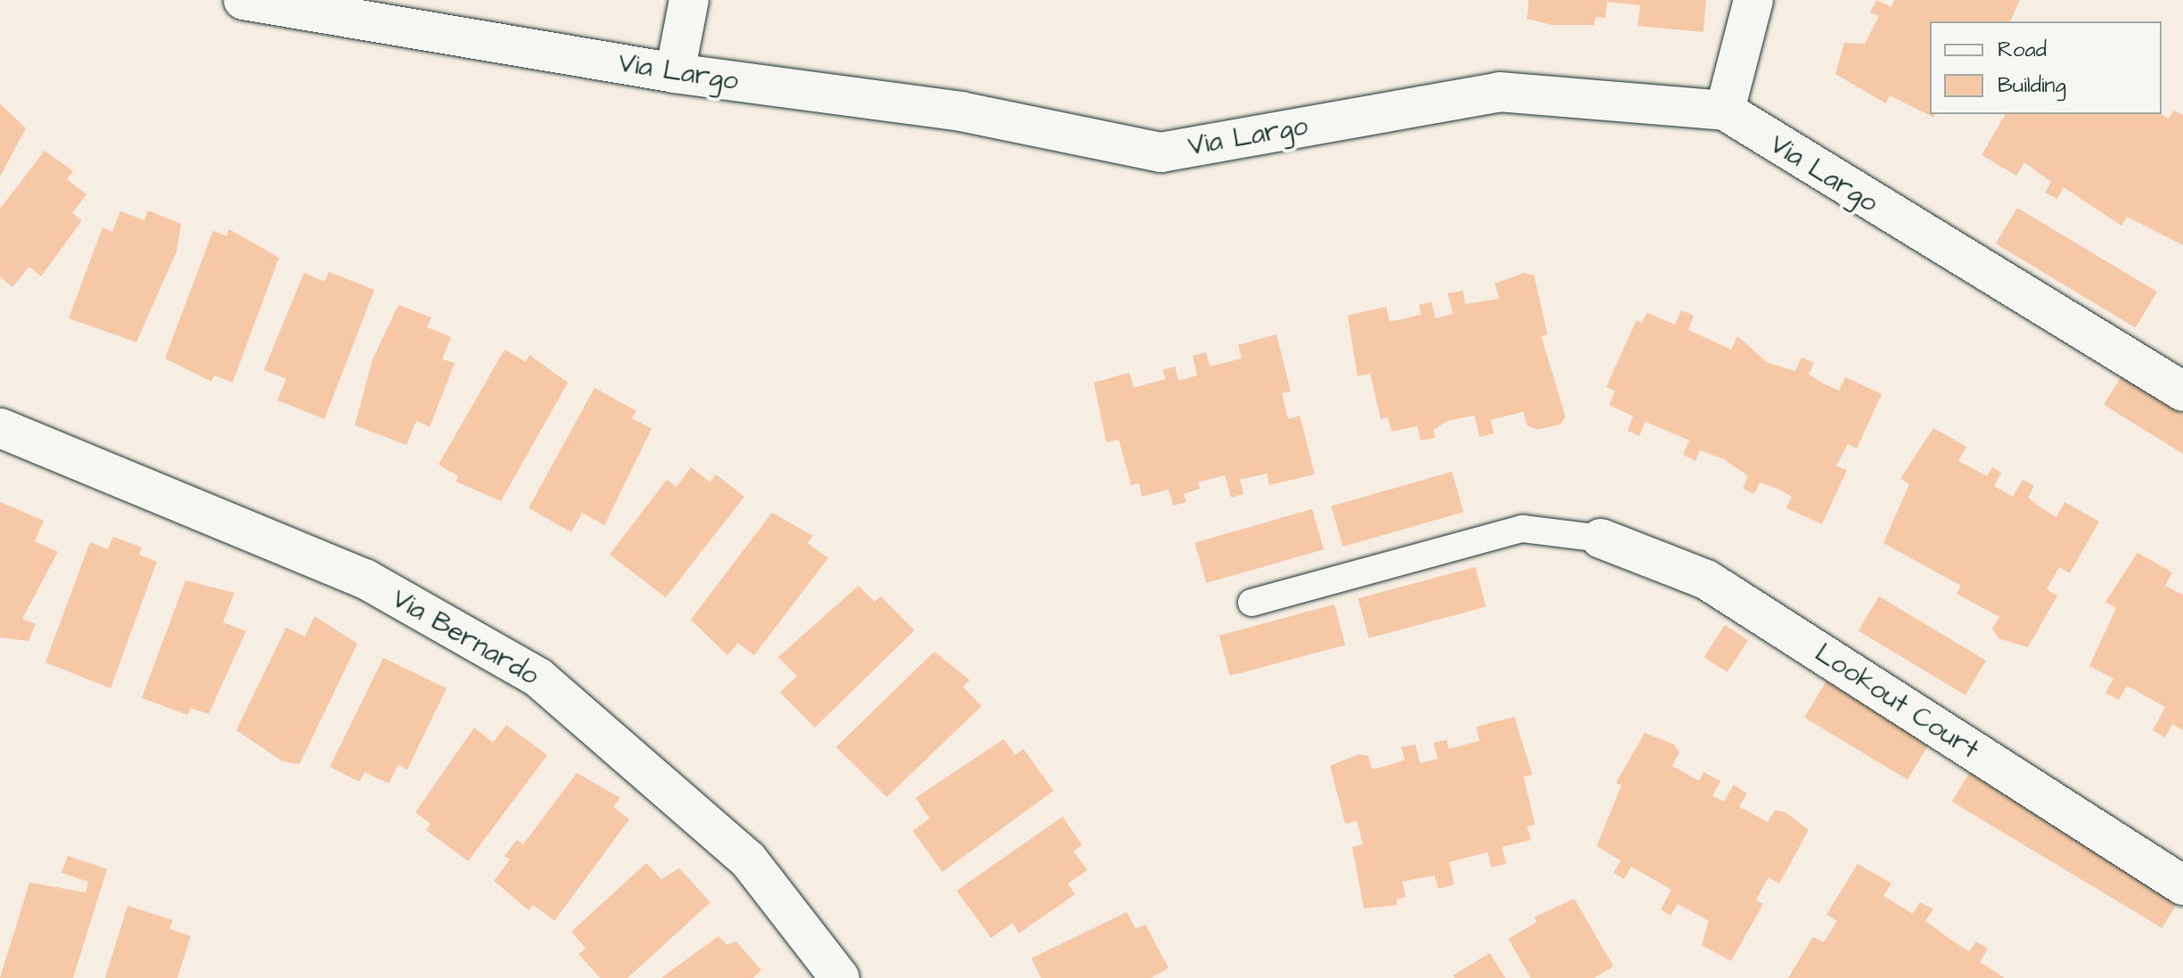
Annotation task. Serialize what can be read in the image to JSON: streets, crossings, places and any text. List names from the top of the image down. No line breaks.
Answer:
{"streets":{"street":["Via Largo","Via Bernardo","Lookout Court"]},"legend":["Road","Building"]}
